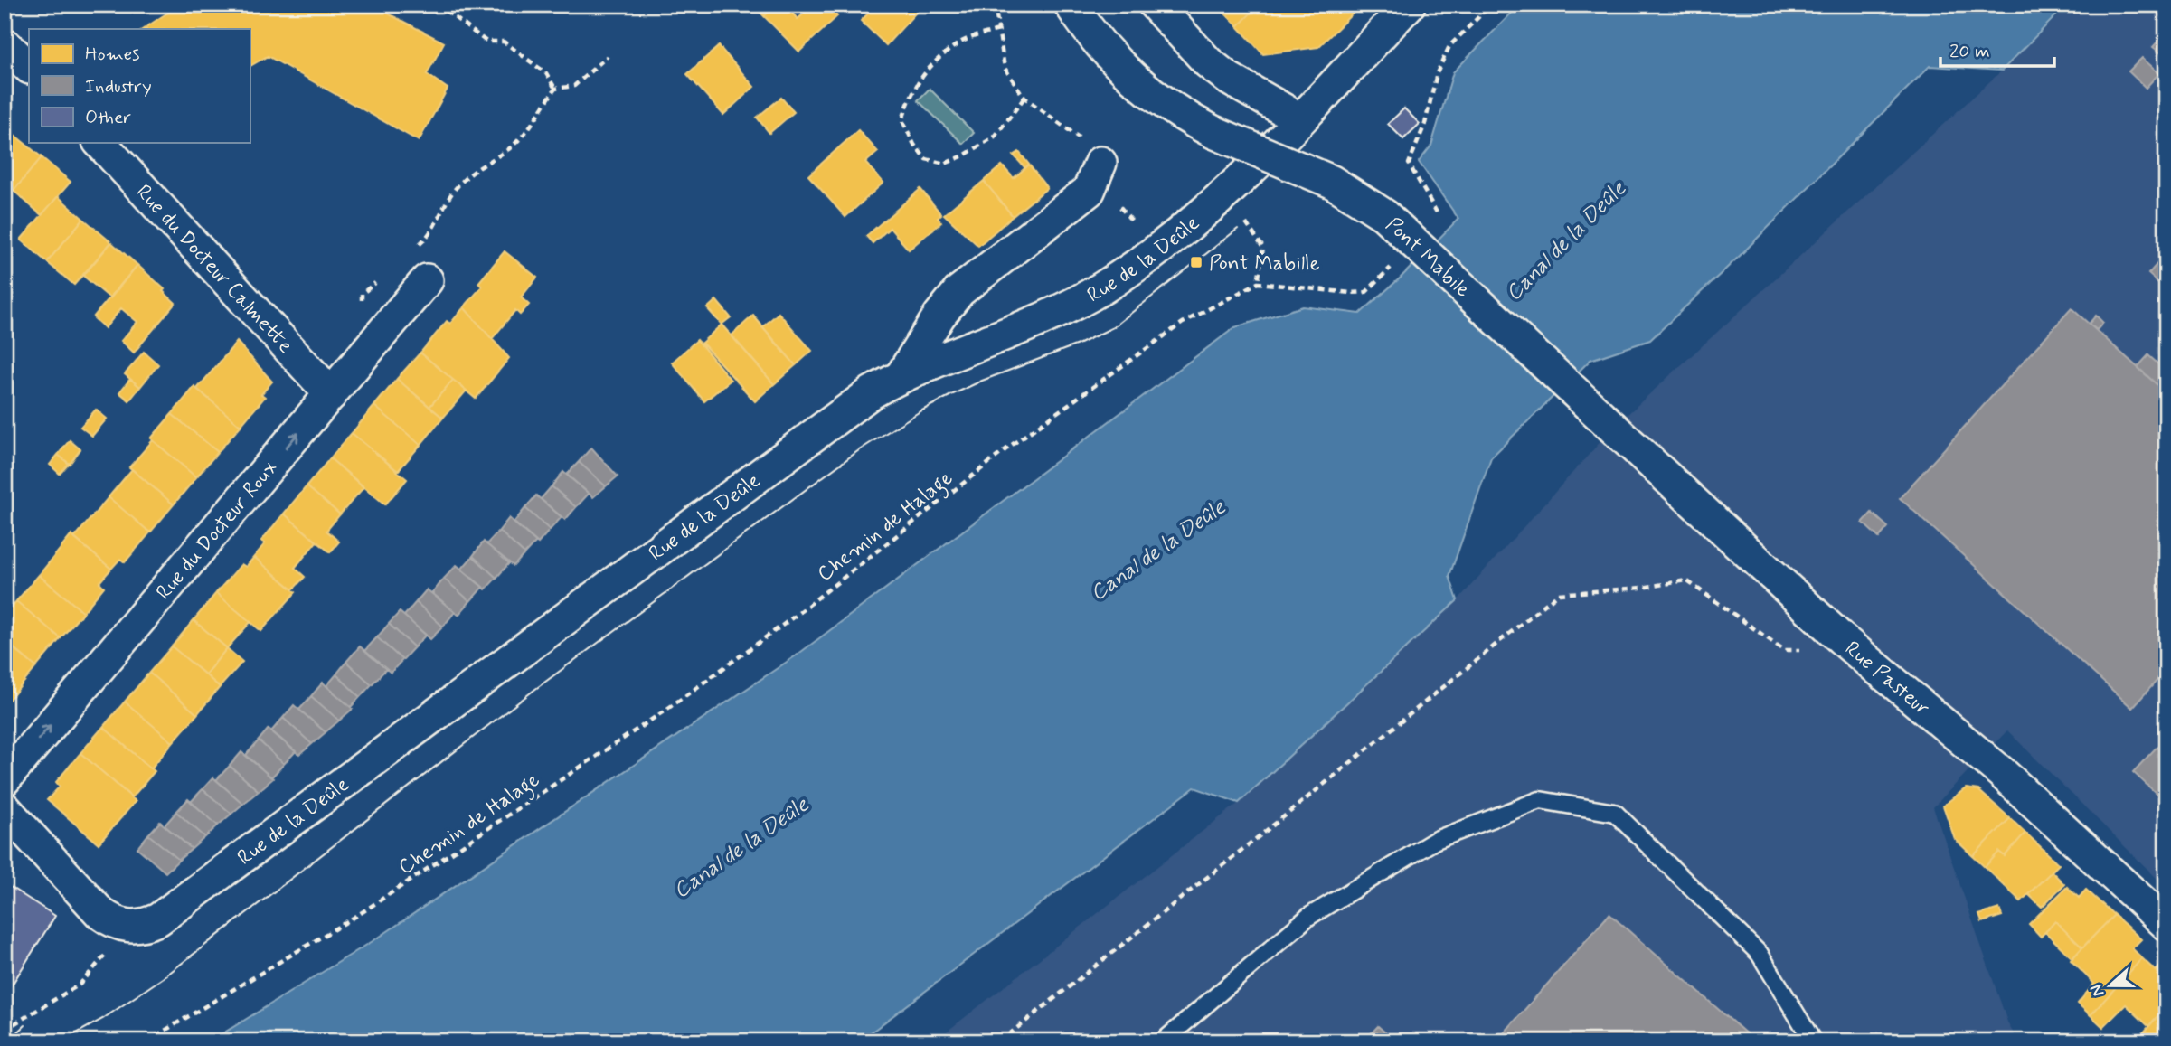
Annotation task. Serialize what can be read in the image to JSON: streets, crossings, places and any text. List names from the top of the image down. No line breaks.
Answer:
{"streets":{"street":["Rue de la Deûle","Pont Mabile","Rue du Docteur Calmette","Rue du Docteur Roux","Rue Pasteur"],"path":["Chemin de Halage"]},"crossings":[["Pont Mabile","Rue Pasteur"],["Rue du Docteur Calmette","Rue du Docteur Roux"]],"one_way":["Rue du Docteur Roux"],"water":["Canal de la Deûle"],"places":{"transit":["Pont Mabille"]},"legend":["Homes","Industry","Other"],"scale_bar":"20 m","north":"left"}
